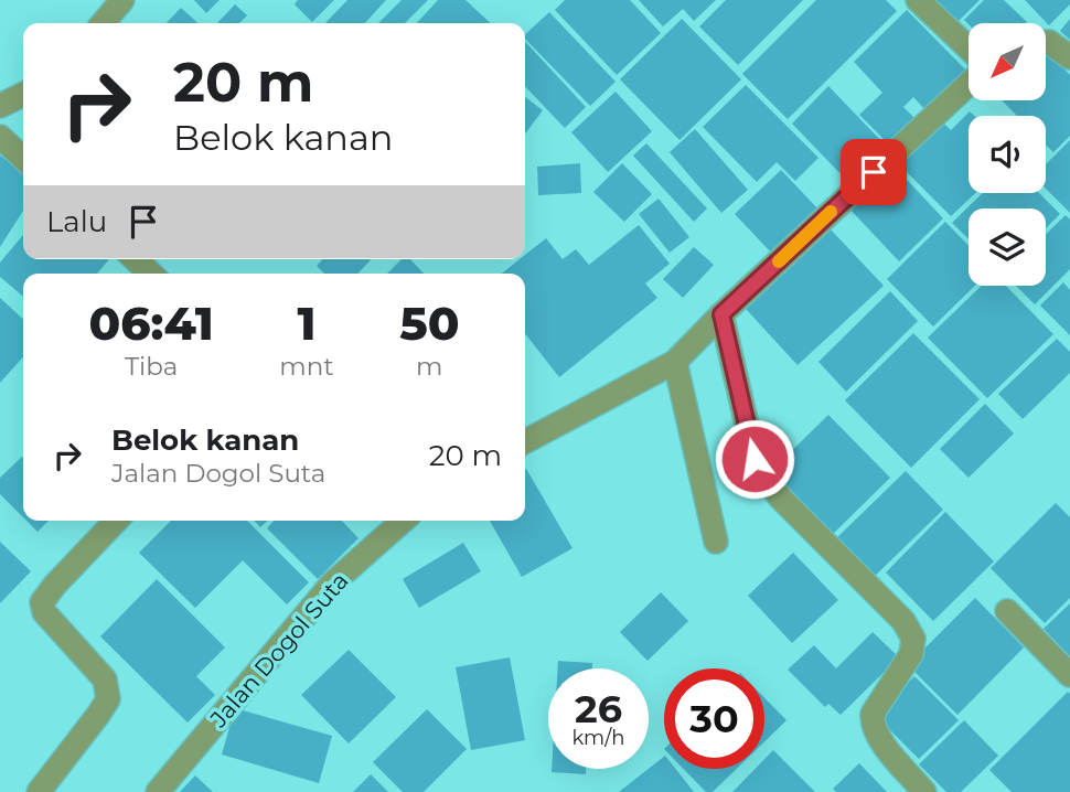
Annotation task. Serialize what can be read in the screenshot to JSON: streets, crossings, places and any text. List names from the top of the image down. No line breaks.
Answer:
{"streets":{"street":["Jalan Dogol Suta"]},"north":"bottom left","page":{"turn":["20 m","Belok kanan"],"then":"Lalu","eta":["06:41","Tiba","1","mnt","50","m"],"list":[{"name":"Belok kanan","note":"Jalan Dogol Suta","value":"20 m"}],"speed":"26 km/h","limit":"30"}}
